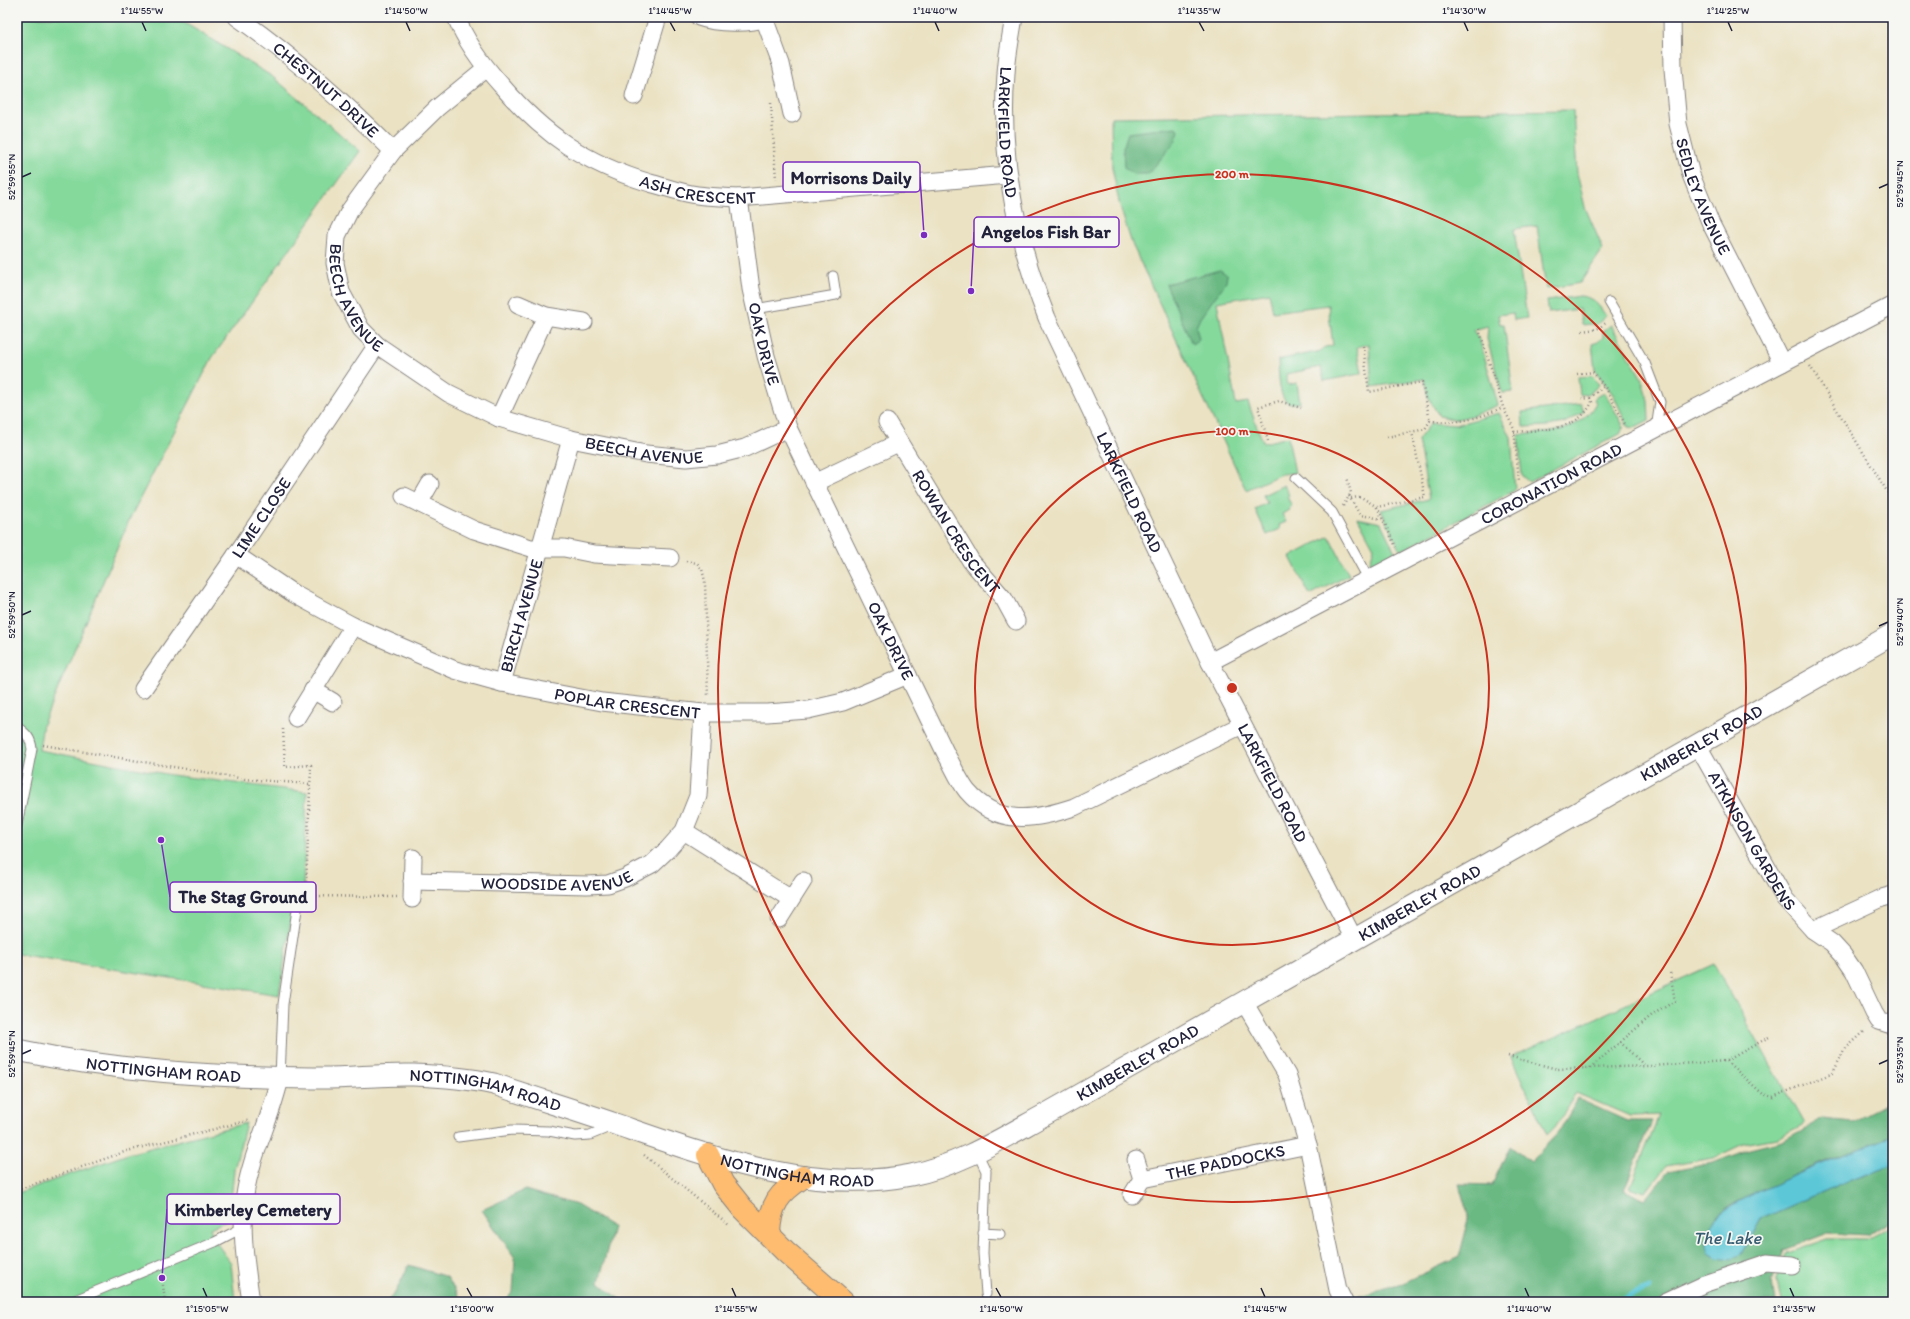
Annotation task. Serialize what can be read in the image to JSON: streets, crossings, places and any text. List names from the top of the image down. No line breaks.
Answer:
{"streets":{"street":["CHESTNUT DRIVE","LARKFIELD ROAD","ASH CRESCENT","SEDLEY AVENUE","BEECH AVENUE","OAK DRIVE","CORONATION ROAD","LIME CLOSE","ROWAN CRESCENT","BIRCH AVENUE","POPLAR CRESCENT","KIMBERLEY ROAD","ATKINSON GARDENS","WOODSIDE AVENUE","NOTTINGHAM ROAD","THE PADDOCKS"]},"crossings":[["CHESTNUT DRIVE","BEECH AVENUE"],["LARKFIELD ROAD","ASH CRESCENT"],["LARKFIELD ROAD","OAK DRIVE"],["LARKFIELD ROAD","CORONATION ROAD"],["LARKFIELD ROAD","KIMBERLEY ROAD"],["ASH CRESCENT","BEECH AVENUE"],["ASH CRESCENT","OAK DRIVE"],["SEDLEY AVENUE","CORONATION ROAD"],["BEECH AVENUE","OAK DRIVE"],["BEECH AVENUE","LIME CLOSE"],["BEECH AVENUE","BIRCH AVENUE"],["OAK DRIVE","POPLAR CRESCENT"],["LIME CLOSE","POPLAR CRESCENT"],["BIRCH AVENUE","POPLAR CRESCENT"],["POPLAR CRESCENT","WOODSIDE AVENUE"],["KIMBERLEY ROAD","ATKINSON GARDENS"],["KIMBERLEY ROAD","NOTTINGHAM ROAD"],["KIMBERLEY ROAD","THE PADDOCKS"]],"water":["The Lake"],"places":["Morrisons Daily","Angelos Fish Bar","The Stag Ground","Kimberley Cemetery"],"coordinates":["1°14'55\"W","1°14'50\"W","1°14'45\"W","1°14'40\"W","1°14'35\"W","1°14'30\"W","1°14'25\"W","52°59'55\"N","52°59'45\"N","52°59'50\"N","52°59'40\"N","52°59'35\"N","1°15'05\"W","1°15'00\"W"],"rings":["200 m","100 m"]}
